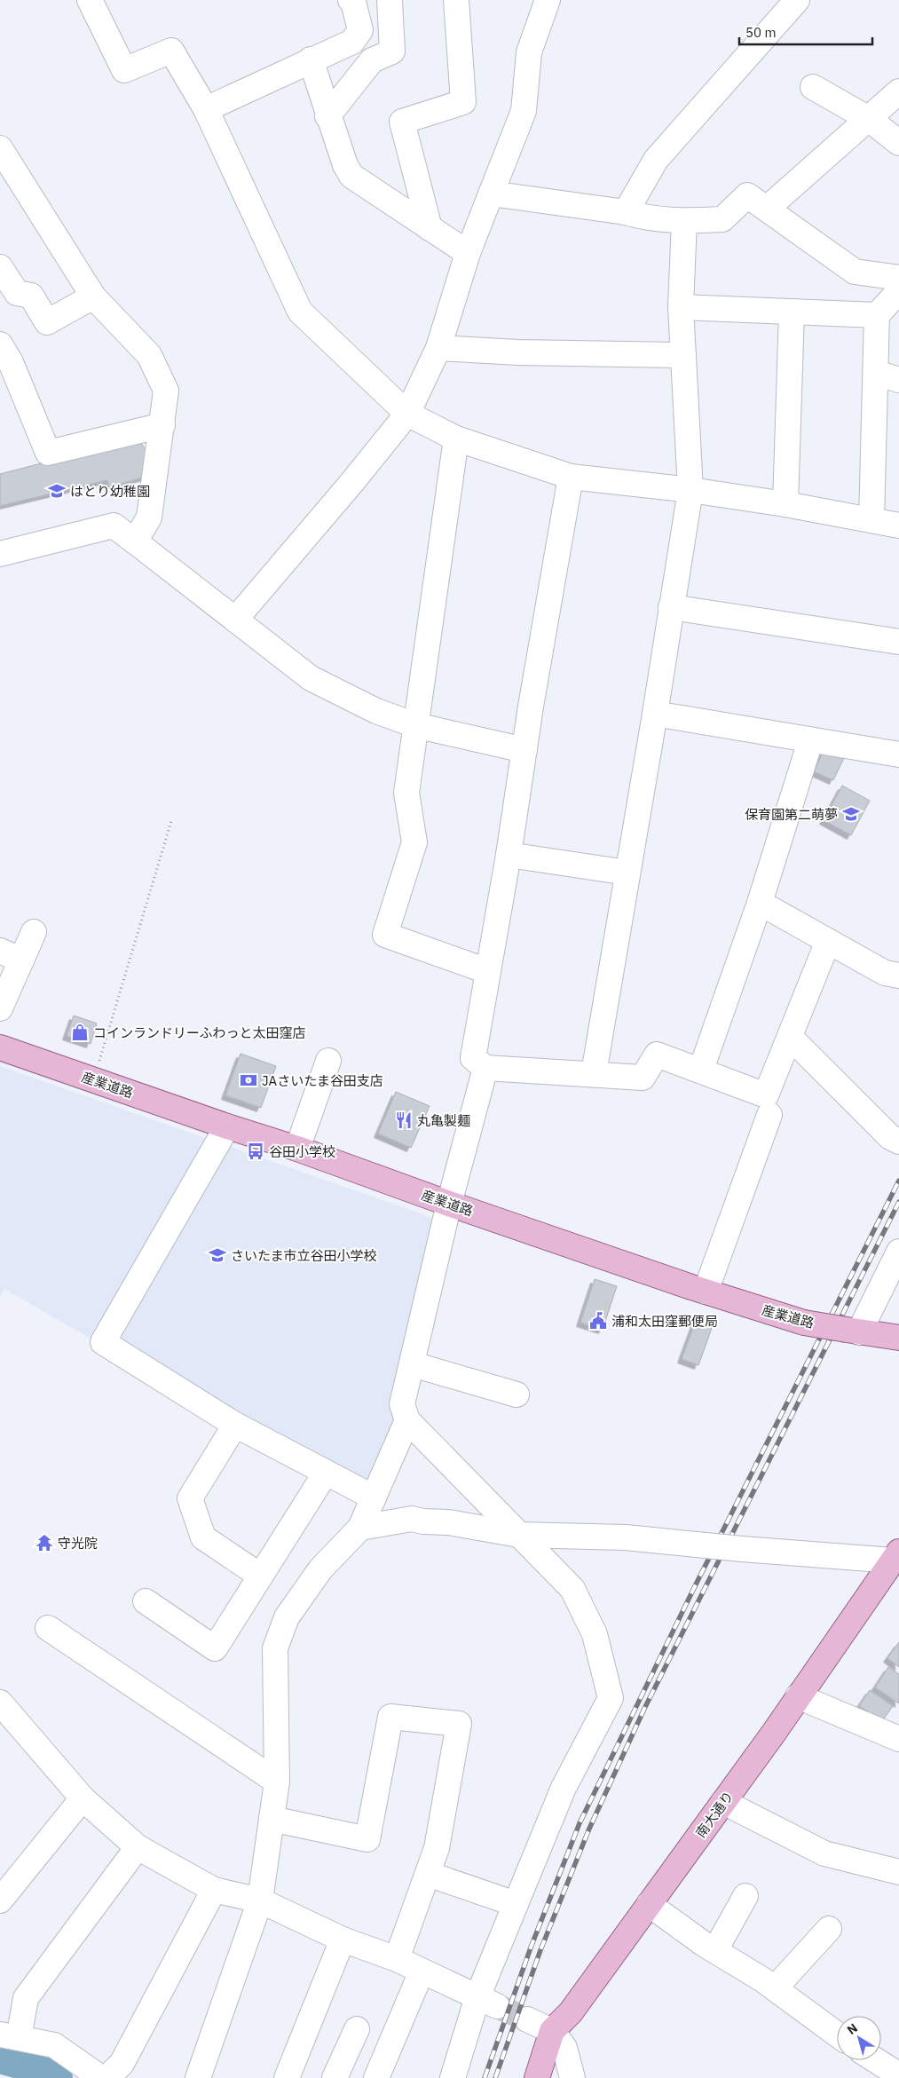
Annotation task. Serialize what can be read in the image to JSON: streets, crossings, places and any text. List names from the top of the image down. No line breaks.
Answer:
{"streets":{"main road":["産業道路","南大通り"]},"places":{"school or university":["はとり幼稚園","保育園第二萌夢","さいたま市立谷田小学校"],"shop":["コインランドリーふわっと太田窪店"],"bank":["JAさいたま谷田支店"],"restaurant":["丸亀製麺"],"bus stop":["谷田小学校"],"public building":["浦和太田窪郵便局"],"temple":["守光院"]},"scale_bar":"50 m","north":"top left"}
